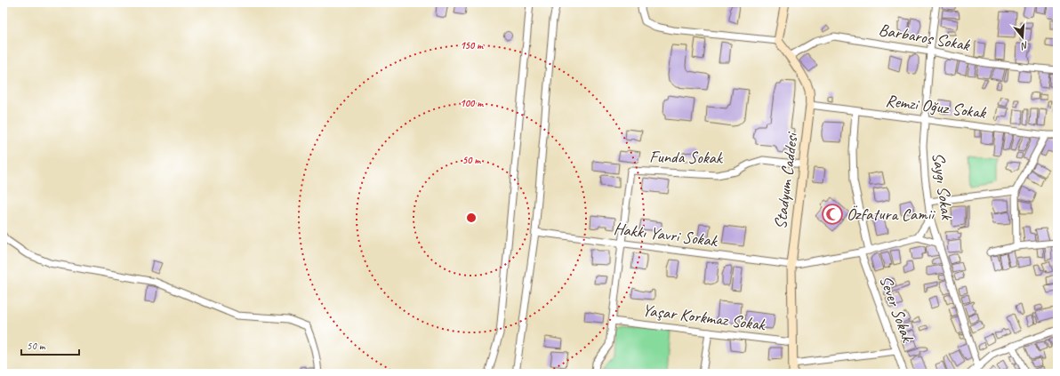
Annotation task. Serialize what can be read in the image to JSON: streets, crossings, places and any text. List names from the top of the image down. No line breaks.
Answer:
{"streets":{"street":["Barbaros Sokak","Remzi Oğuz Sokak","Funda Sokak","Stadyum Caddesi","Saygı Sokak","Hakkı Yavri Sokak","Sever Sokak","Yaşar Korkmaz Sokak"]},"crossings":[["Barbaros Sokak","Stadyum Caddesi"],["Barbaros Sokak","Saygı Sokak"],["Remzi Oğuz Sokak","Stadyum Caddesi"],["Remzi Oğuz Sokak","Saygı Sokak"],["Funda Sokak","Stadyum Caddesi"],["Funda Sokak","Hakkı Yavri Sokak"],["Stadyum Caddesi","Hakkı Yavri Sokak"],["Stadyum Caddesi","Yaşar Korkmaz Sokak"],["Hakkı Yavri Sokak","Sever Sokak"]],"places":{"mosque":["Özfatura Camii"]},"scale_bar":"50 m","north":"bottom","rings":["150 m","100 m","50 m"]}
